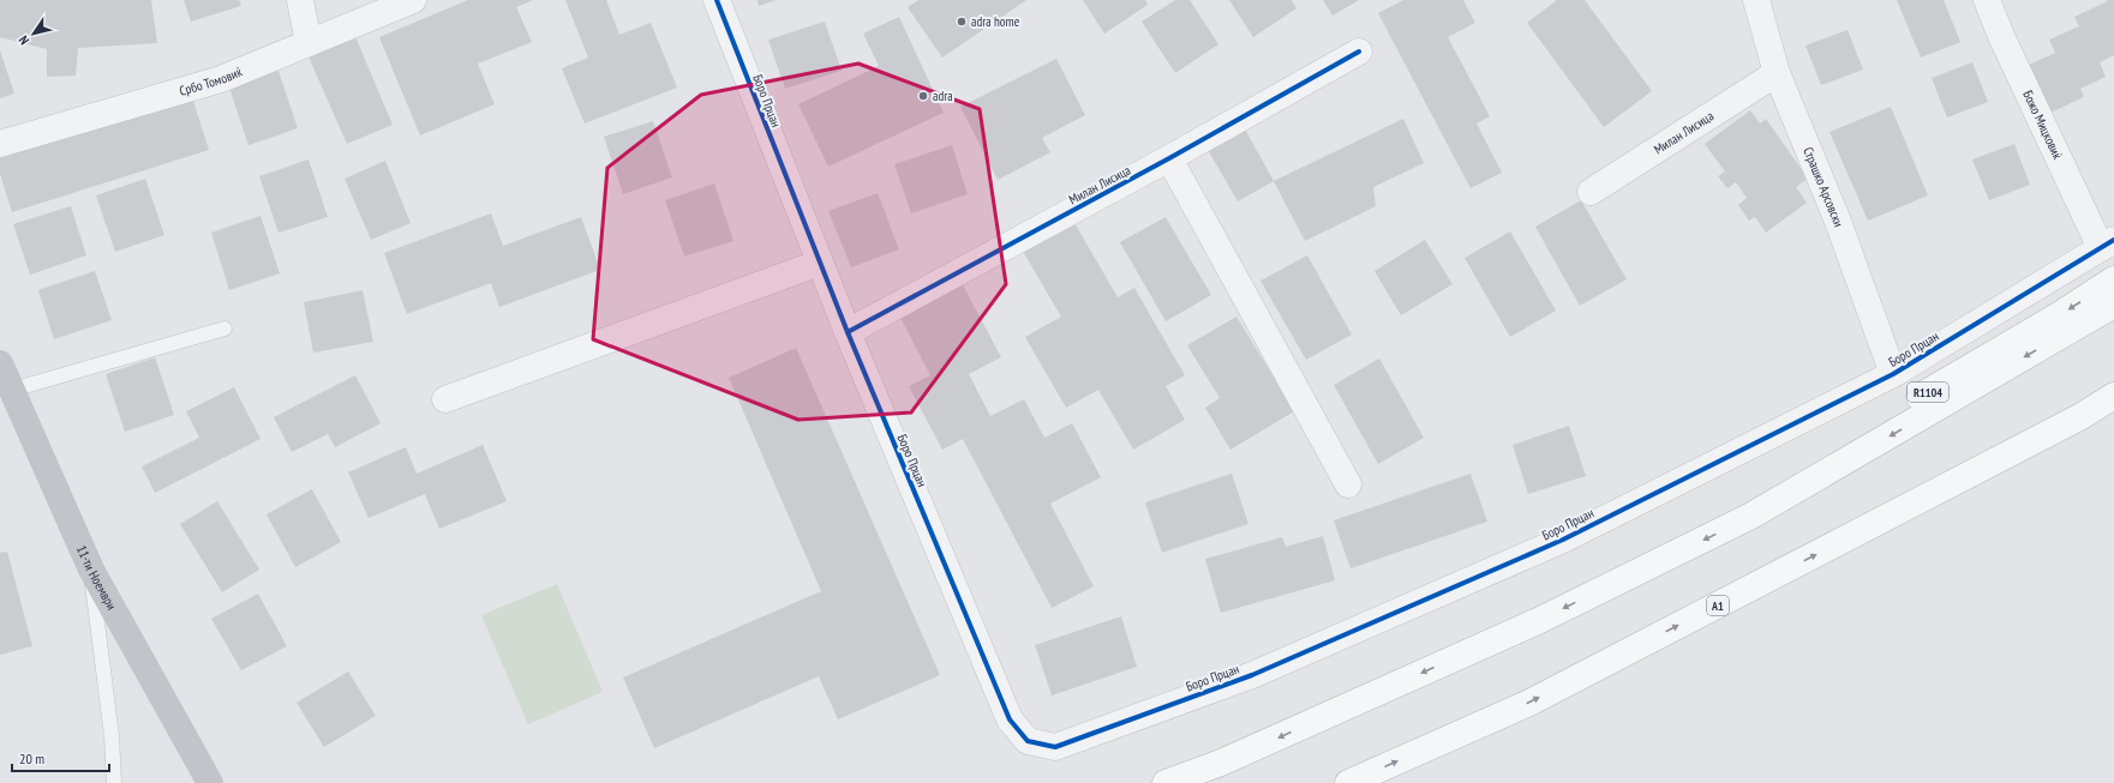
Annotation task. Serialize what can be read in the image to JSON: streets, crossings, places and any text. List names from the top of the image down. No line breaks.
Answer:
{"streets":{"highway":["R1104","A1"],"main road":["11-ти Ноември"],"street":["Србо Томовиќ","Боро Прцан","Божо Мицковиќ","Милан Лисица","Страшко Арсовски"]},"crossings":[["Боро Прцан","Божо Мицковиќ"],["Боро Прцан","Милан Лисица"],["Боро Прцан","Страшко Арсовски"],["Милан Лисица","Страшко Арсовски"]],"places":["adra home","adra"],"scale_bar":"20 m","north":"bottom left"}
